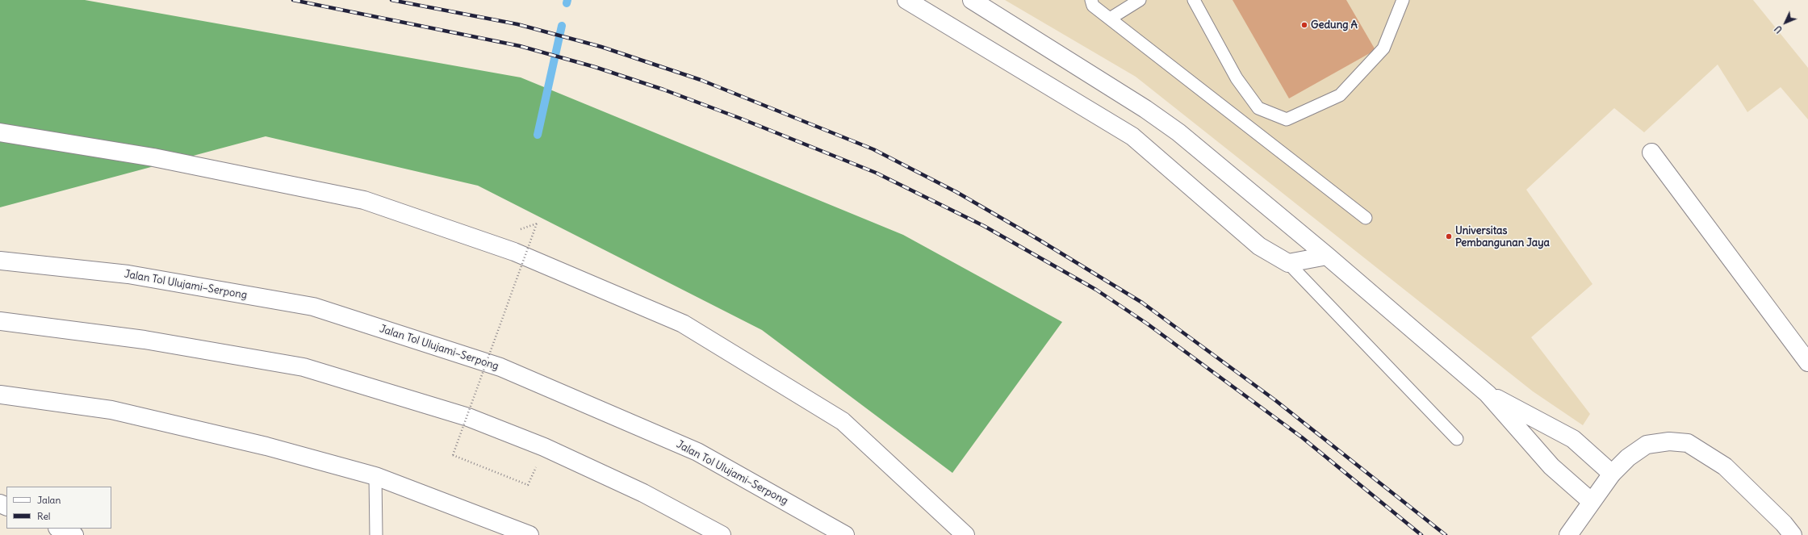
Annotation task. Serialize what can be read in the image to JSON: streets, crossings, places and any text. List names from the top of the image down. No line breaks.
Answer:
{"streets":{"main road":["Jalan Tol Ulujami–Serpong"]},"places":["Gedung A","Universitas Pembangunan Jaya"],"legend":["Jalan","Rel"],"north":"bottom left"}
